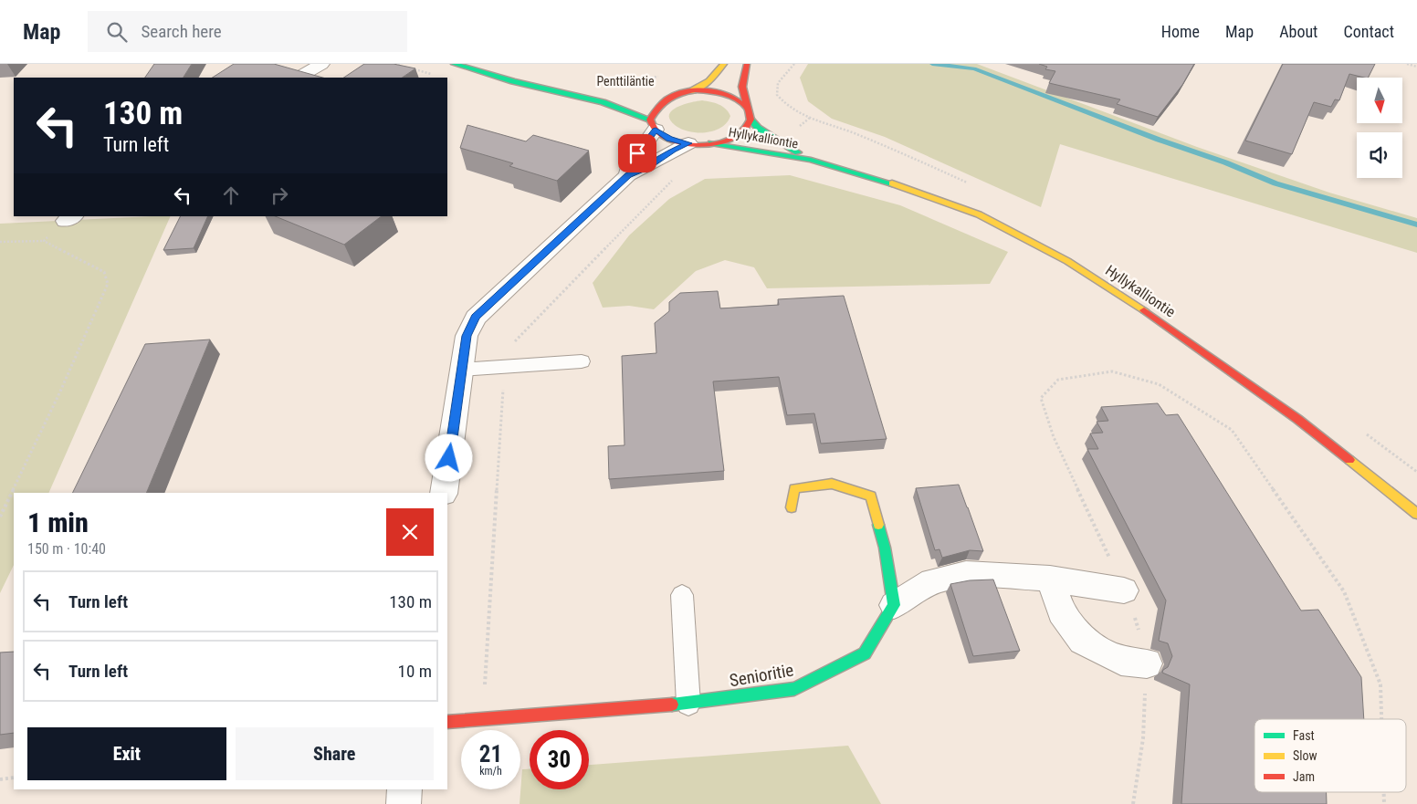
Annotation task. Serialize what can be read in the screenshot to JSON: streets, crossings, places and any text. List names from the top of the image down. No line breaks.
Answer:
{"streets":{"main road":["Penttiläntie","Hyllykalliontie","Senioritie"]},"crossings":[["Penttiläntie","Hyllykalliontie"]],"legend":["Fast","Slow","Jam"],"north":"bottom","page":{"header":"Map","search":"Search here","nav":["Home","Map","About","Contact"],"turn":["130 m","Turn left"],"heading":["1 min","150 m · 10:40"],"list":[{"name":"Turn left","value":"130 m"},{"name":"Turn left","value":"10 m"}],"buttons":["Exit","Share"],"speed":"21 km/h","limit":"30"}}
